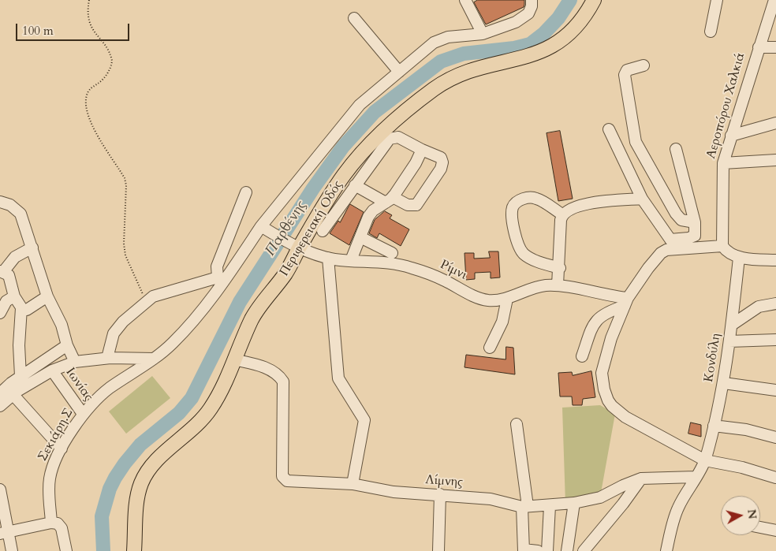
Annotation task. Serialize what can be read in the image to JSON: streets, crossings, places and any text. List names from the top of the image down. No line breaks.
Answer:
{"streets":{"main road":["Περιφερειακή Οδός"],"street":["Αεροπόρου Χαλκιά","Ρίμνι","Κονδύλη","Ιωνίας","Σεκιάρη.Σ","Λίμνης"]},"crossings":[["Περιφερειακή Οδός","Ρίμνι"],["Περιφερειακή Οδός","Λίμνης"],["Ρίμνι","Σεκιάρη.Σ"],["Κονδύλη","Λίμνης"],["Ιωνίας","Σεκιάρη.Σ"]],"water":["Παρθένης"],"scale_bar":"100 m","north":"right"}
